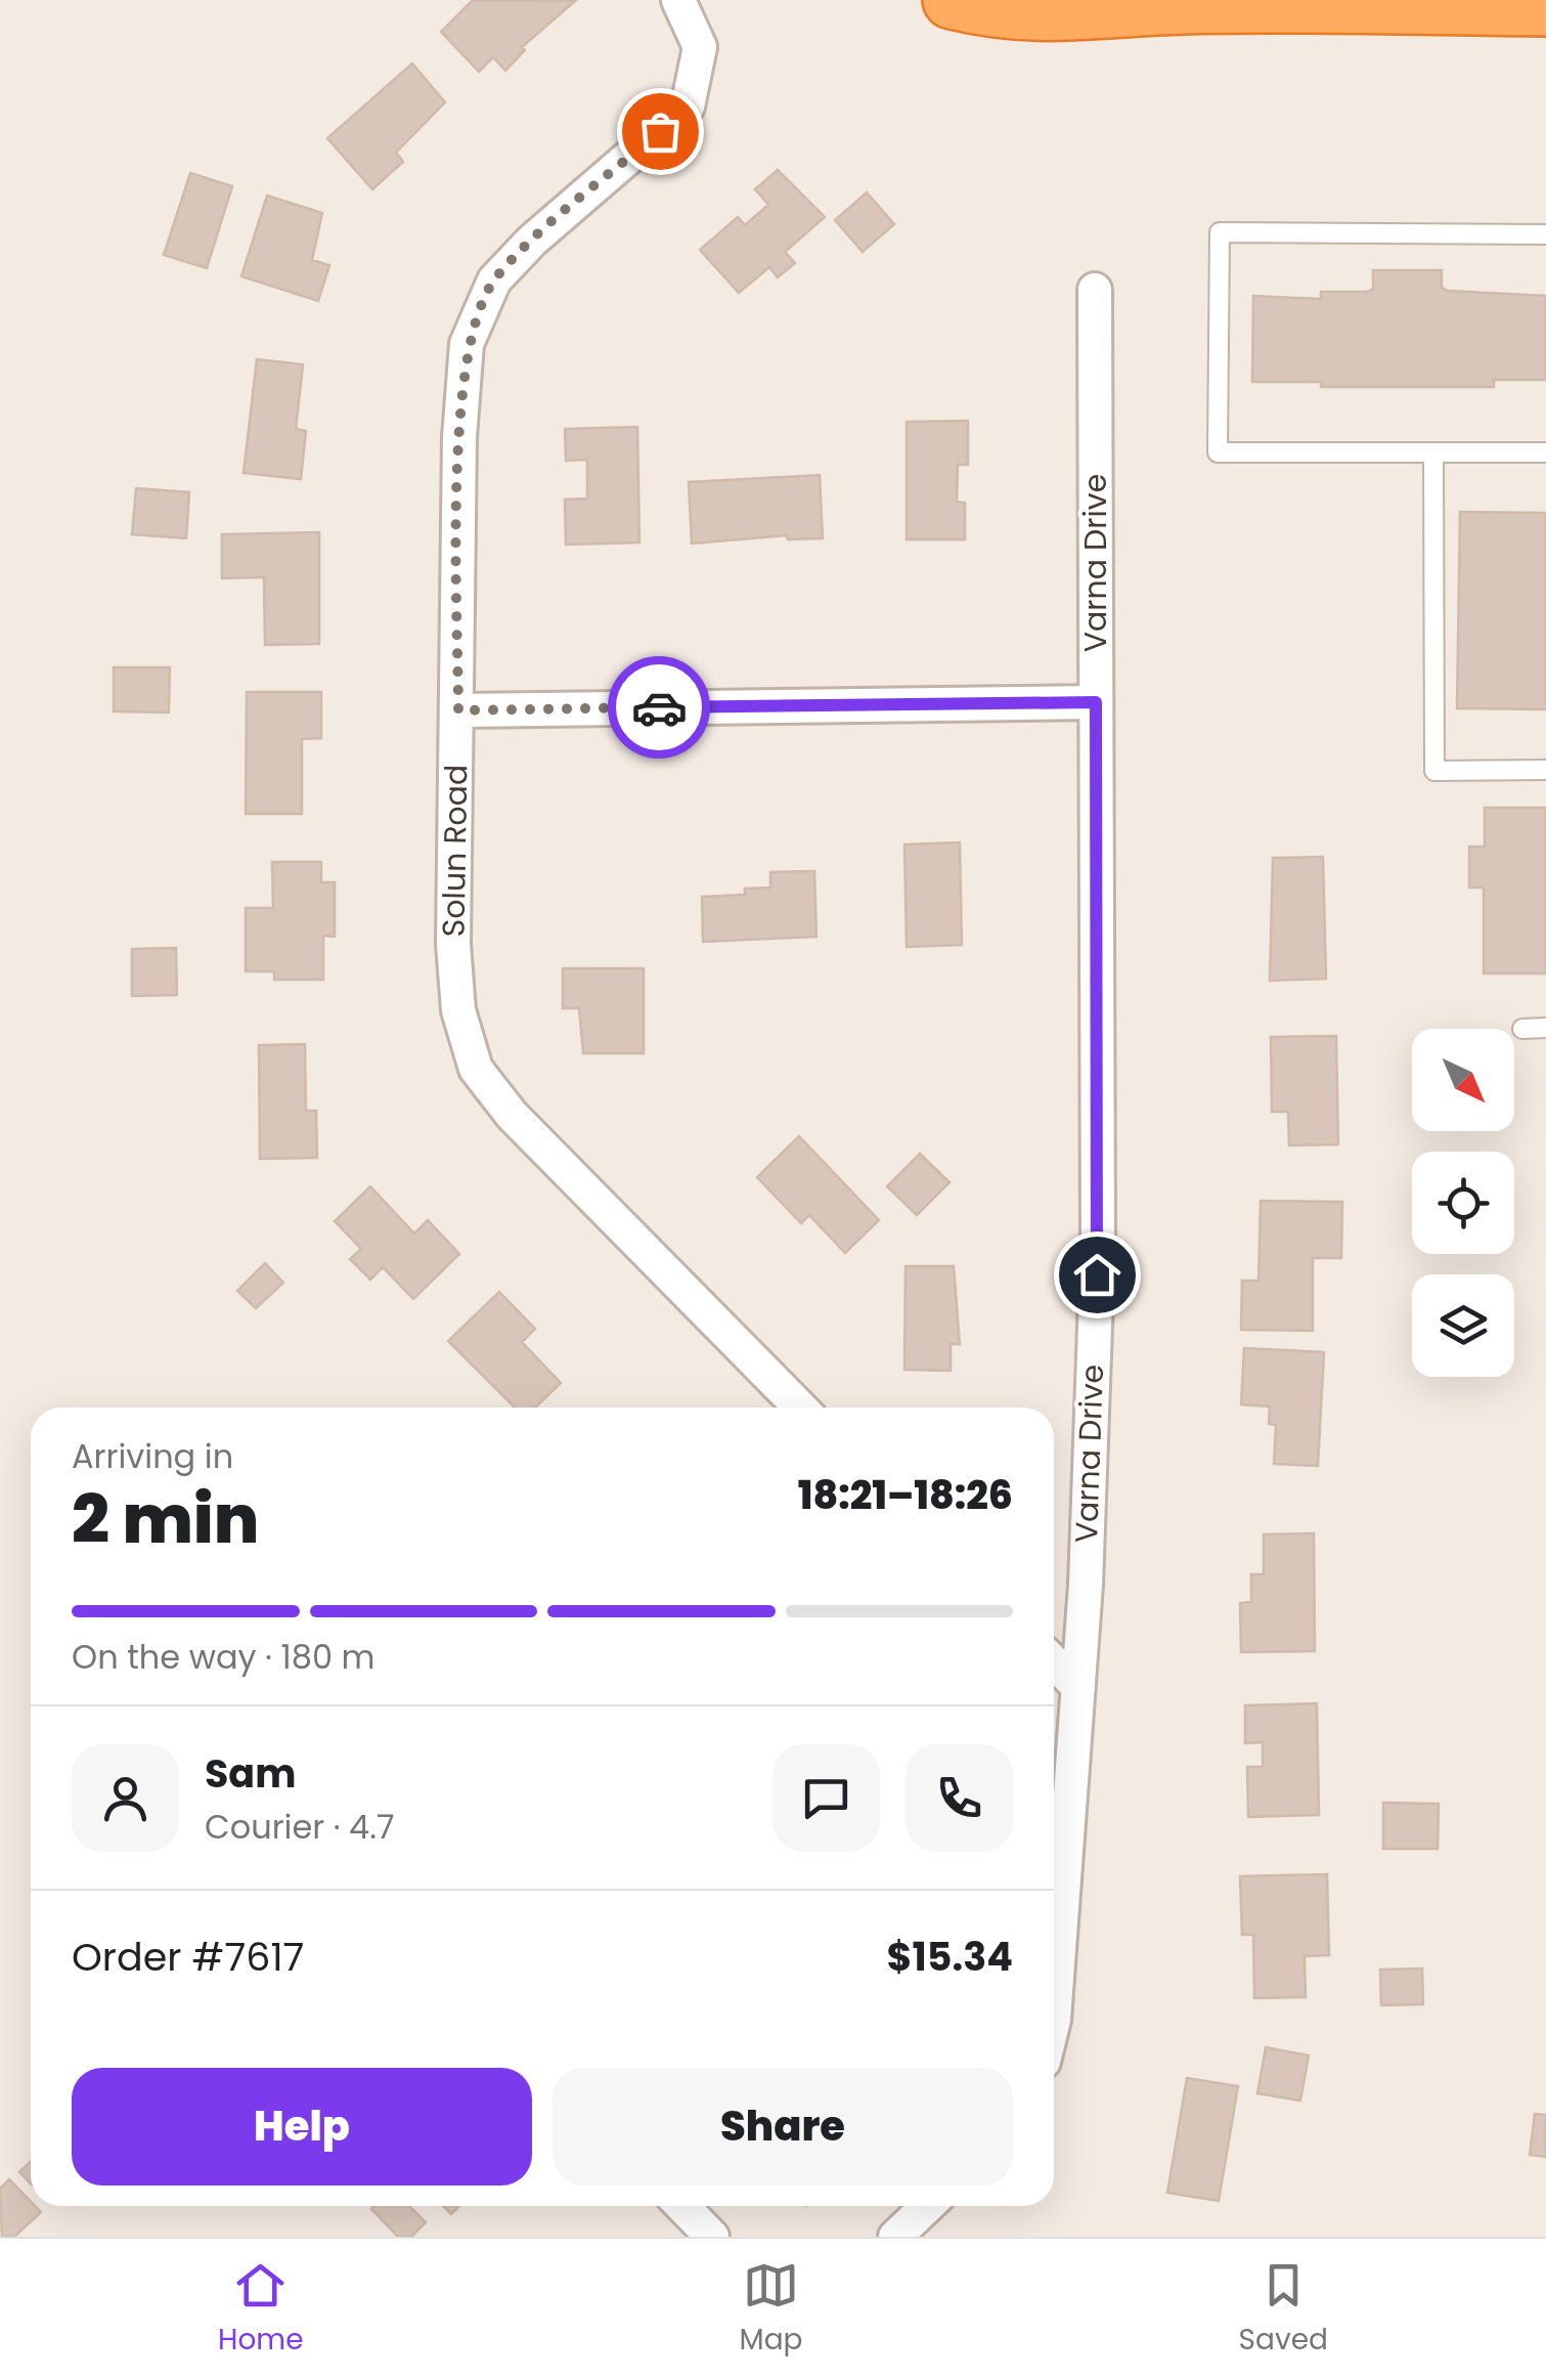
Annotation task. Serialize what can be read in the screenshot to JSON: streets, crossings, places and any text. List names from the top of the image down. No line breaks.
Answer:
{"streets":{"street":["Varna Drive","Solun Road"]},"north":"bottom right","page":{"heading":["2 min","Arriving in","18:21–18:26"],"panel":["Sam","Courier · 4.7","Order #7617","$15.34"],"bar":"On the way · 180 m","buttons":["Help","Share"],"tabs":["Home","Map","Saved"]}}
